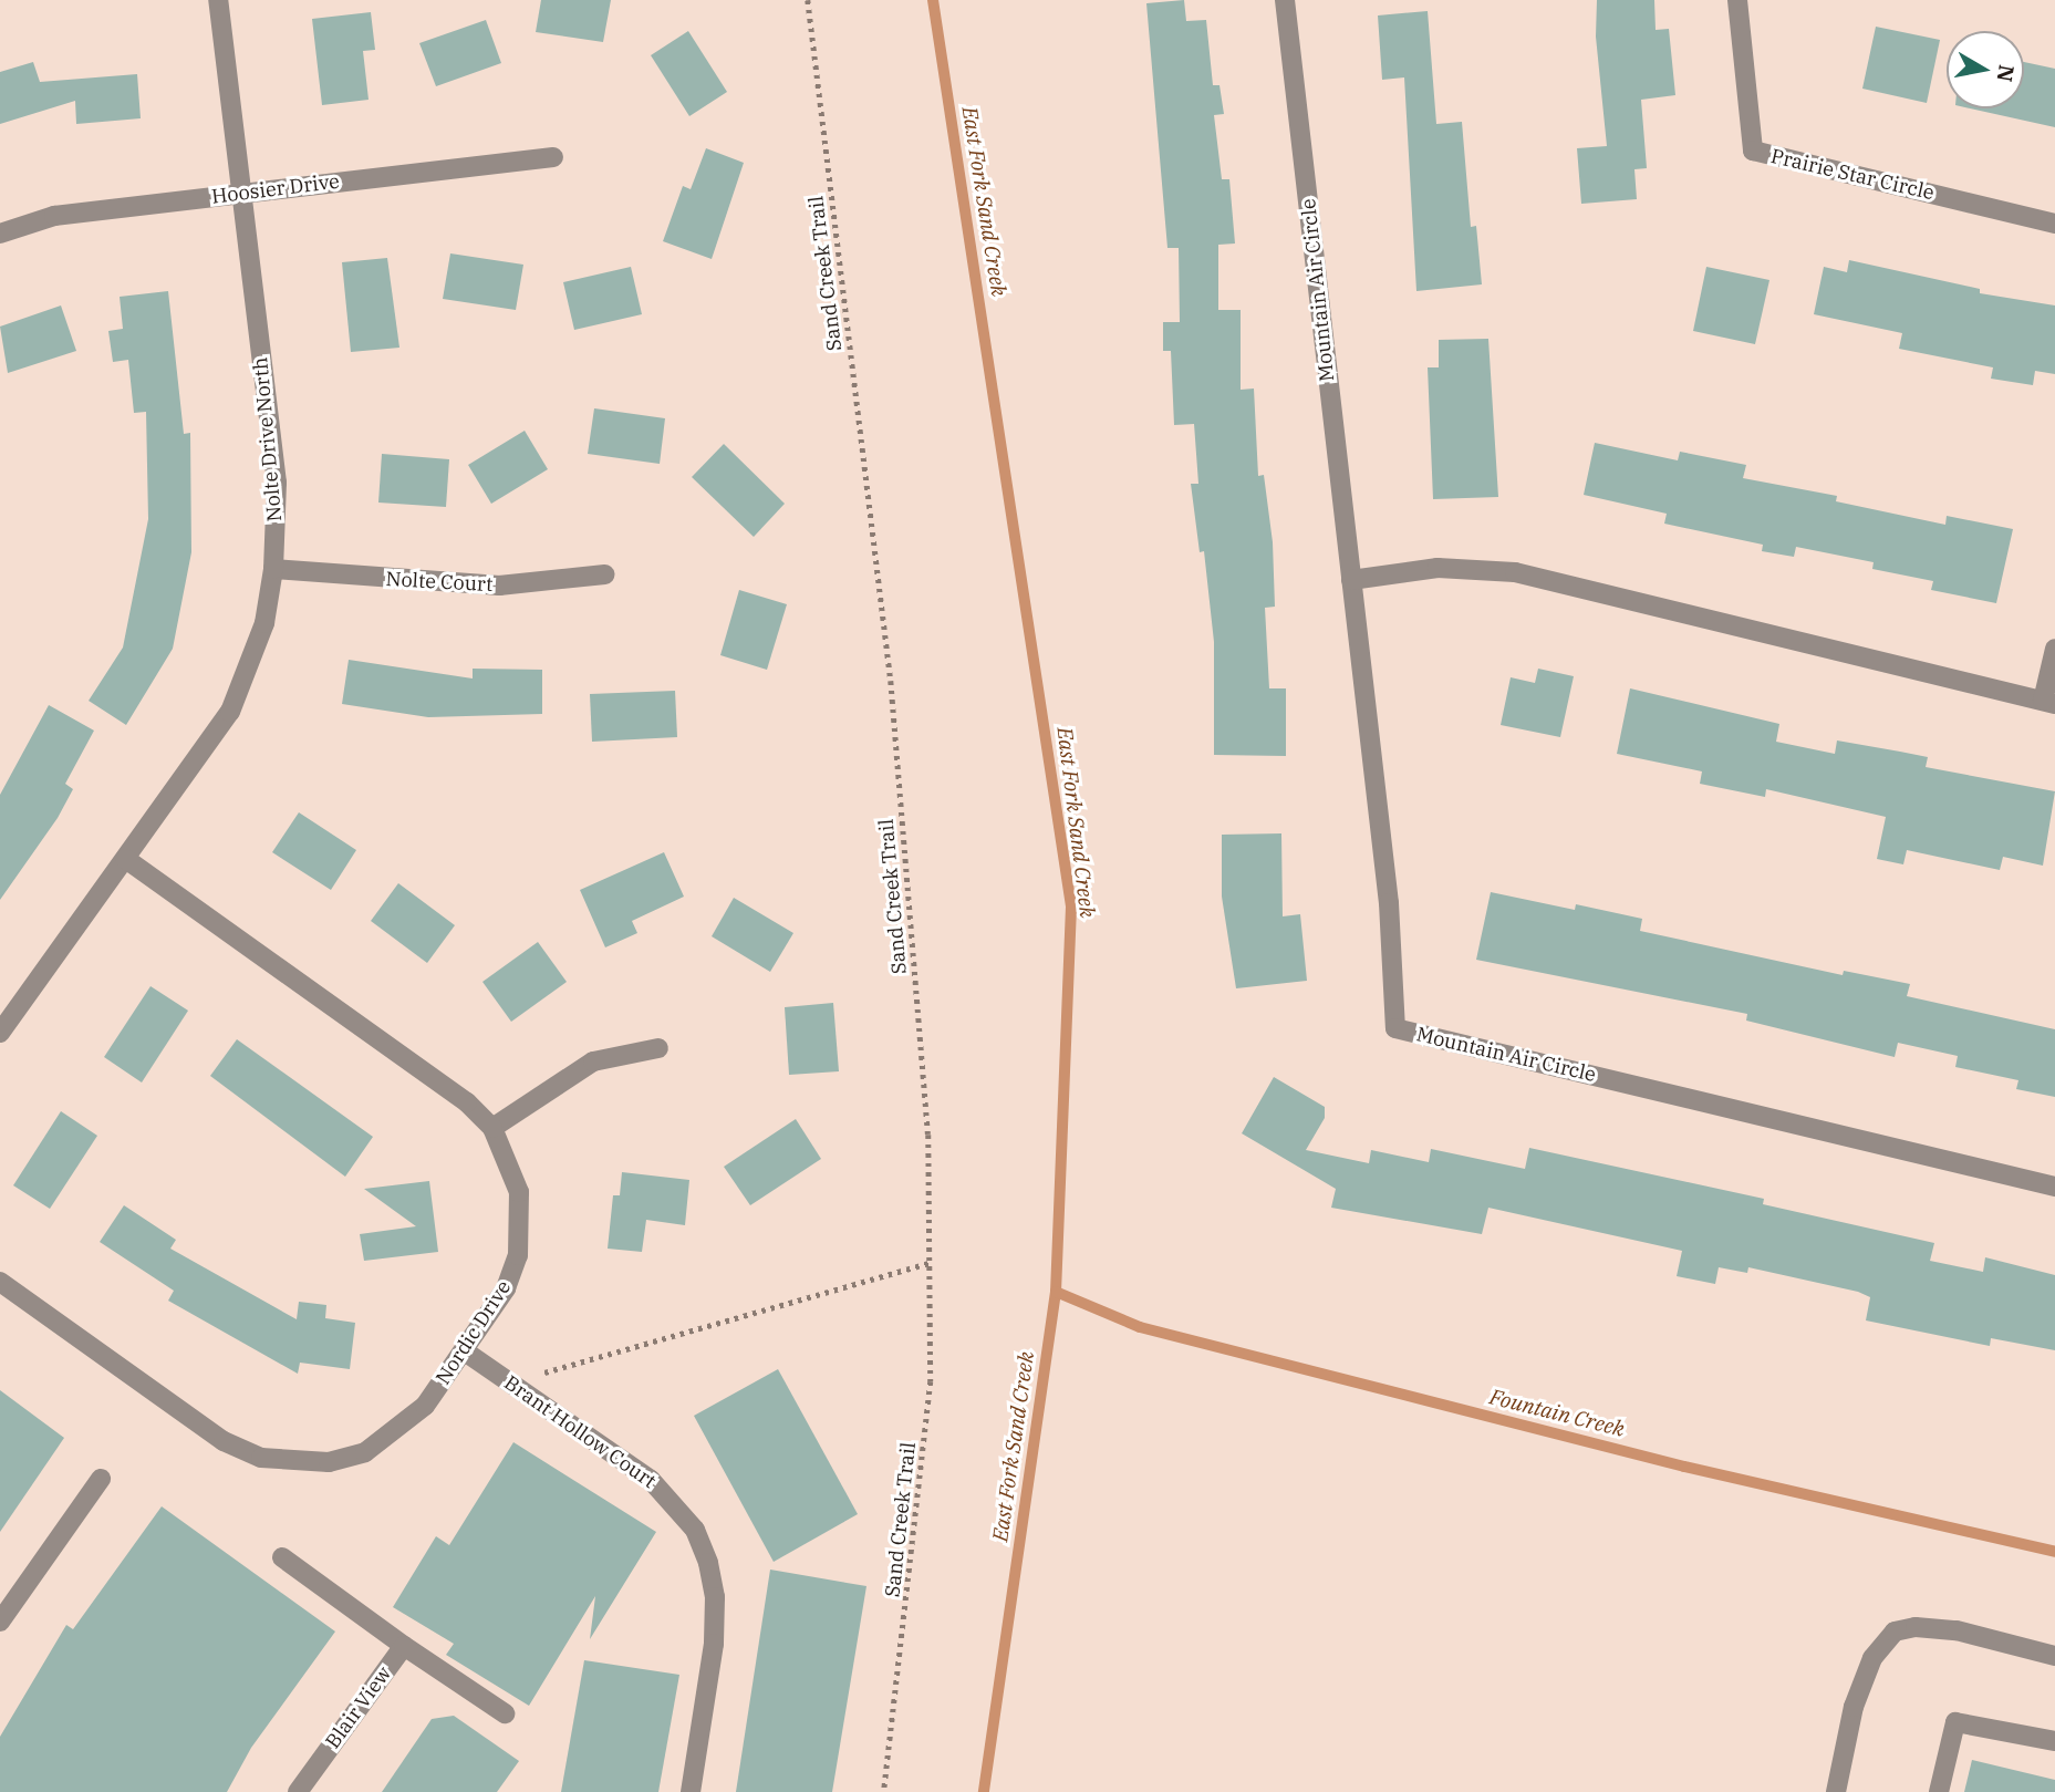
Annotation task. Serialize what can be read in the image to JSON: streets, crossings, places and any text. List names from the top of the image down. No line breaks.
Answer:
{"streets":{"street":["Prairie Star Circle","Hoosier Drive","Mountain Air Circle","Nolte Drive North","Nolte Court","Nordic Drive","Brant Hollow Court","Blair View"],"path":["Sand Creek Trail"]},"crossings":[["Hoosier Drive","Nolte Drive North"],["Nolte Drive North","Nolte Court"],["Nolte Drive North","Nordic Drive"],["Nordic Drive","Brant Hollow Court"]],"water":["East Fork Sand Creek","Fountain Creek"],"north":"right"}
